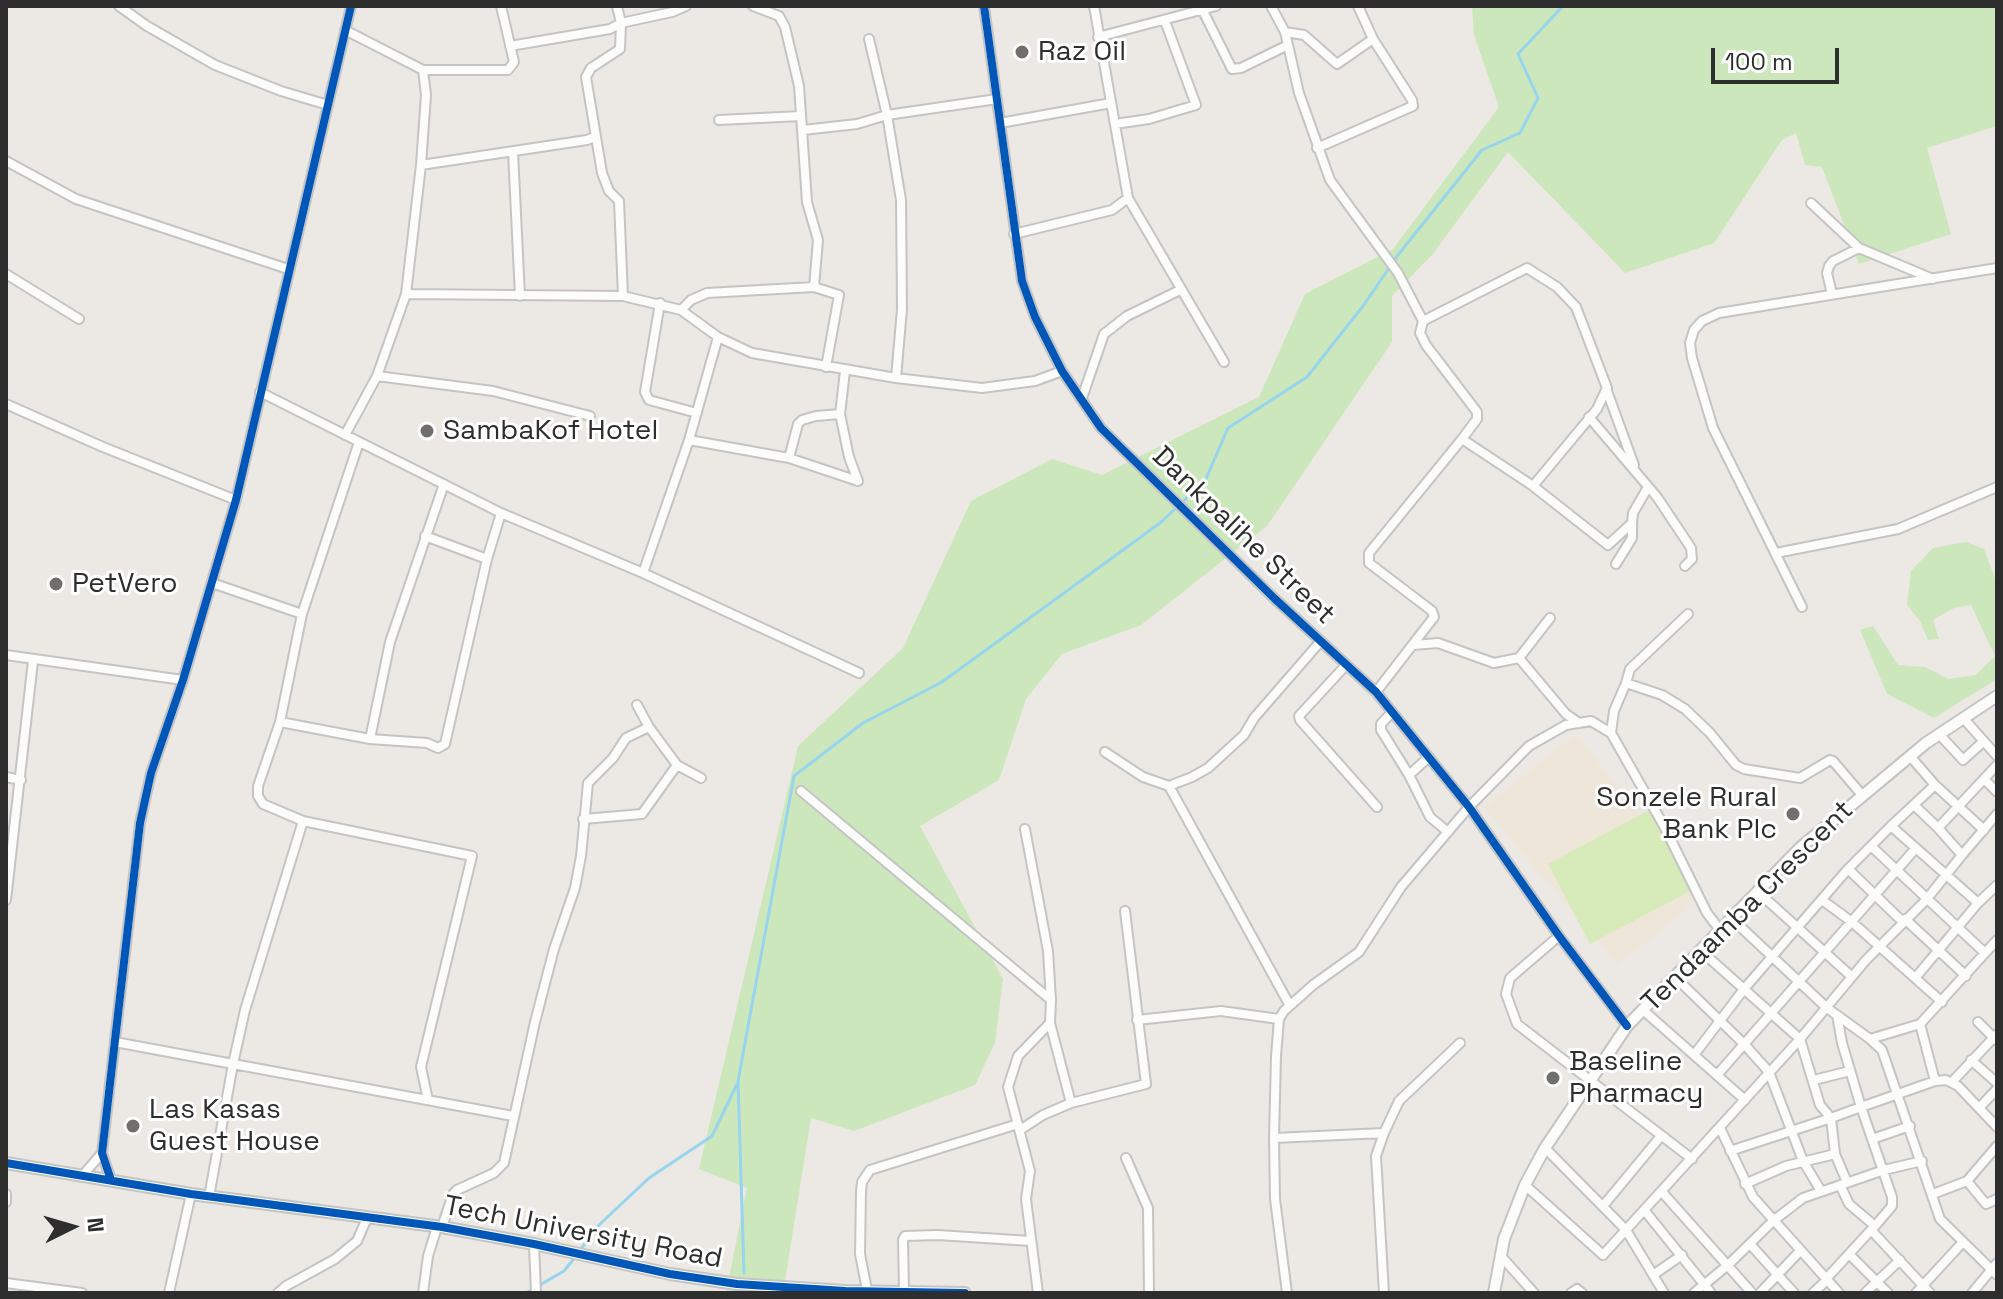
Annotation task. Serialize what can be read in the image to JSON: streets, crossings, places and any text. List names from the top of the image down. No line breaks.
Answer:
{"streets":{"street":["Dankpalihe Street","Tendaamba Crescent","Tech University Road"]},"crossings":[["Dankpalihe Street","Tendaamba Crescent"]],"places":["Raz Oil","SambaKof Hotel","PetVero","Sonzele Rural Bank Plc","Baseline Pharmacy","Las Kasas Guest House"],"scale_bar":"100 m","north":"right"}
